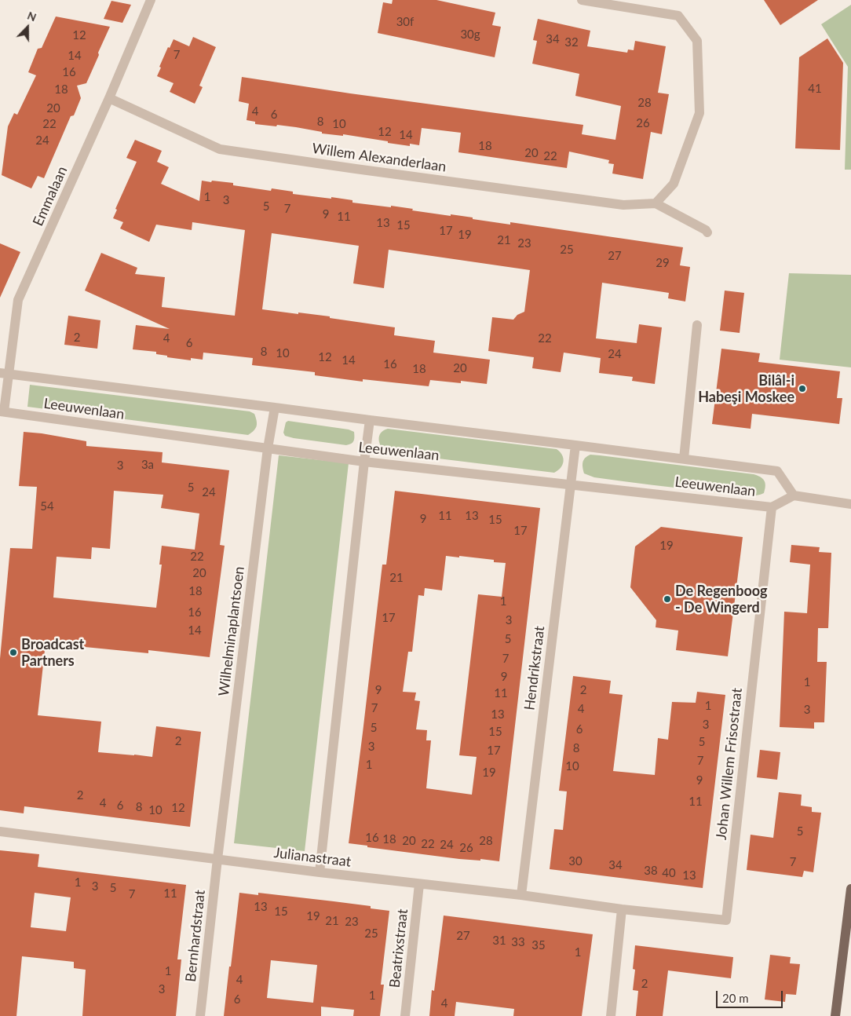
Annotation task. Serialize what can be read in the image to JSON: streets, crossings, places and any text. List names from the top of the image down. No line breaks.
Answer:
{"streets":{"street":["Willem Alexanderlaan","Emmalaan","Leeuwenlaan","Wilhelminaplantsoen","Hendrikstraat","Johan Willem Frisostraat","Julianastraat","Bernhardstraat","Beatrixstraat"]},"crossings":[["Willem Alexanderlaan","Emmalaan"],["Emmalaan","Leeuwenlaan"],["Leeuwenlaan","Wilhelminaplantsoen"],["Leeuwenlaan","Hendrikstraat"],["Leeuwenlaan","Johan Willem Frisostraat"],["Wilhelminaplantsoen","Julianastraat"],["Wilhelminaplantsoen","Bernhardstraat"],["Hendrikstraat","Julianastraat"],["Johan Willem Frisostraat","Julianastraat"],["Julianastraat","Bernhardstraat"],["Julianastraat","Beatrixstraat"]],"places":["Bilâl-i Habeşi Moskee","De Regenboog - De Wingerd","Broadcast Partners"],"house_numbers":["30f","30g","12","34","32","7","14","16","41","18","28","20","4","6","8","26","22","10","12","14","24","18","20","22","1","3","5","7","9","11","13","15","17","19","21","23","25","27","29","2","4","22","6","8","10","24","12","14","16","20","18","3a","3","5","24","54","11","13","9","15","17","19","22","20","21","18","1","16","17","3","14","5","7","9","1","9","2","11","1","7","4","3","13","3","5","6","15","2","5","3","8","17","7","1","10","19","9","2","11","4","6","8","12","10","5","16","18","20","28","22","24","26","30","7","34","38","40","13","1","3","5","11","7","13","15","19","21","23","25","27","31","33","35","1","1","4","2","3","1","6","4"],"scale_bar":"20 m","north":"top"}
